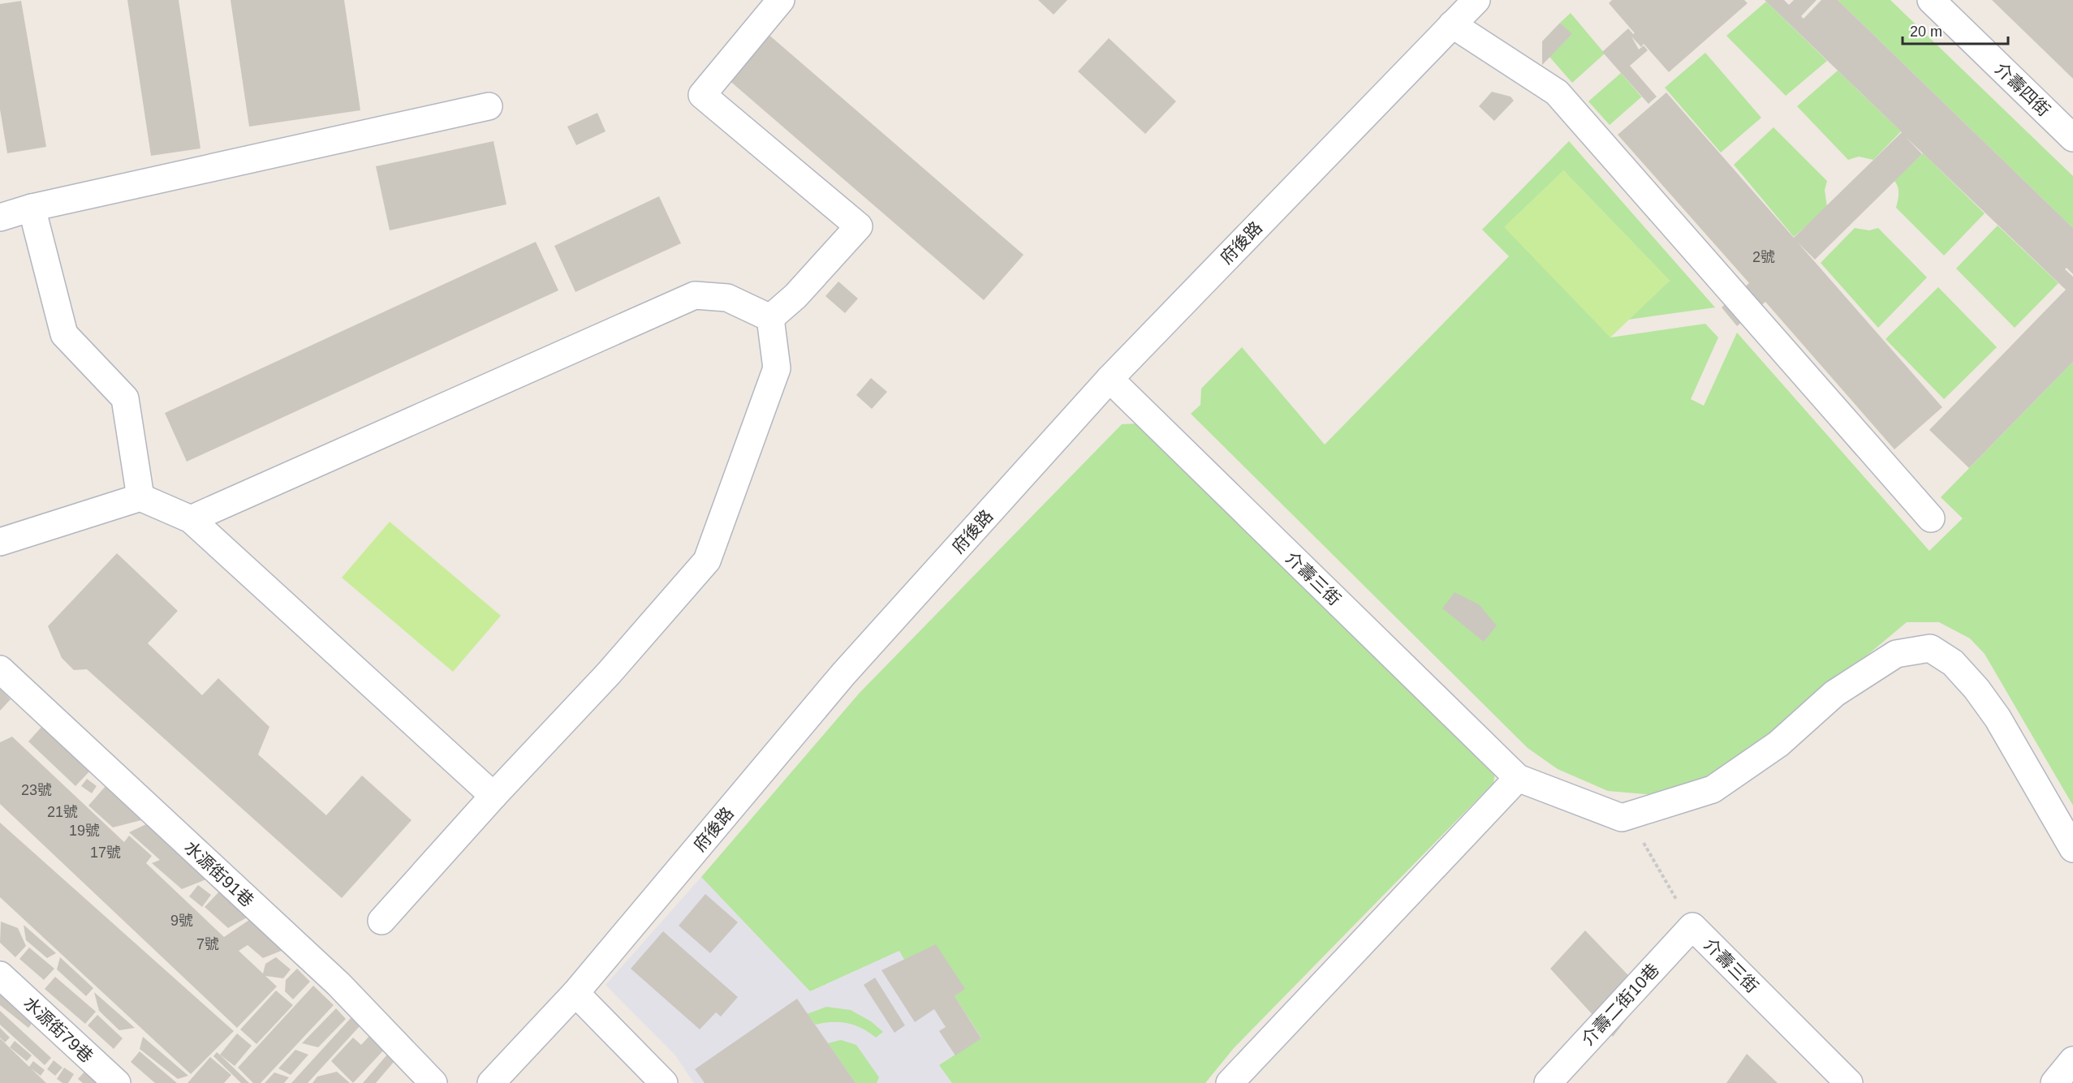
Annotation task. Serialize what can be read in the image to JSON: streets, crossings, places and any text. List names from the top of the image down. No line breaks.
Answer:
{"streets":{"street":["介壽四街","府後路","介壽三街","水源街91巷","介壽二街10巷","水源街79巷"]},"crossings":[["府後路","介壽三街"],["介壽三街","介壽二街10巷"]],"house_numbers":["2號","23號","21號","19號","17號","9號","7號"],"scale_bar":"20 m"}
